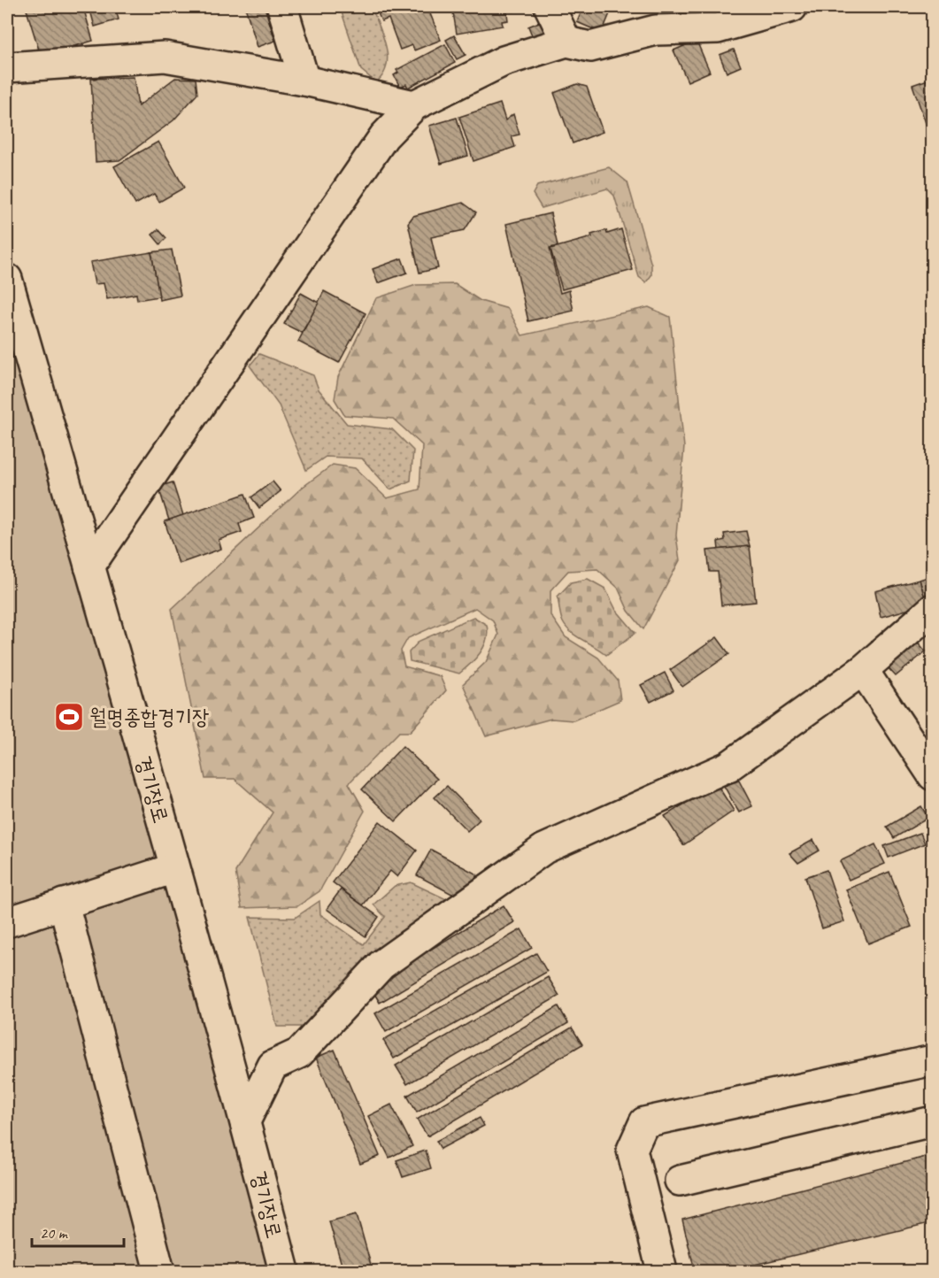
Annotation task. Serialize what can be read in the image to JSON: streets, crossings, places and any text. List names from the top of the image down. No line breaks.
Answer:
{"streets":{"street":["경기장로"]},"places":{"sports":["월명종합경기장"]},"scale_bar":"20 m"}
